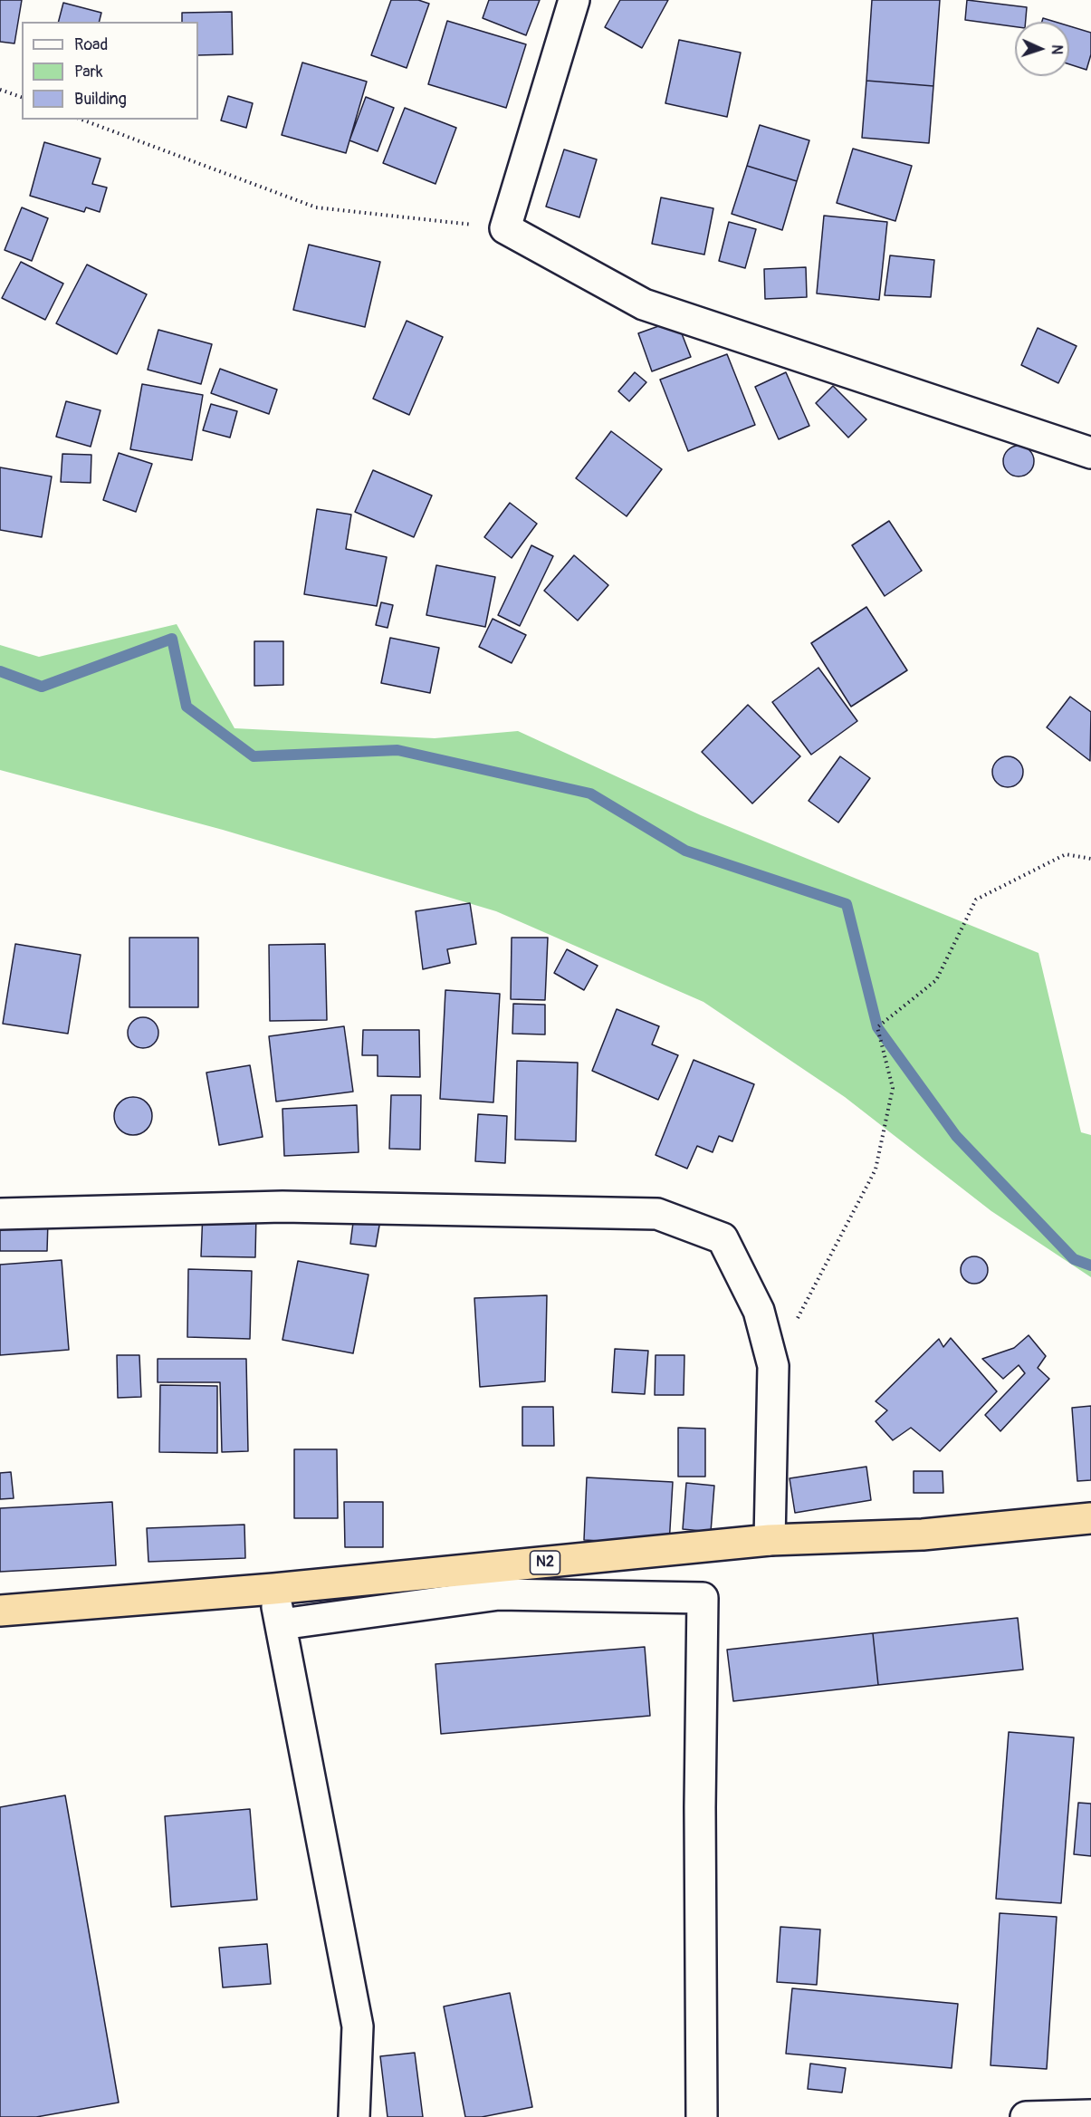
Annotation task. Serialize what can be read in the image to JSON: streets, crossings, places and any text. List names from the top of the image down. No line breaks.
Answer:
{"streets":{"highway":["N2"]},"legend":["Road","Park","Building"],"north":"right"}
